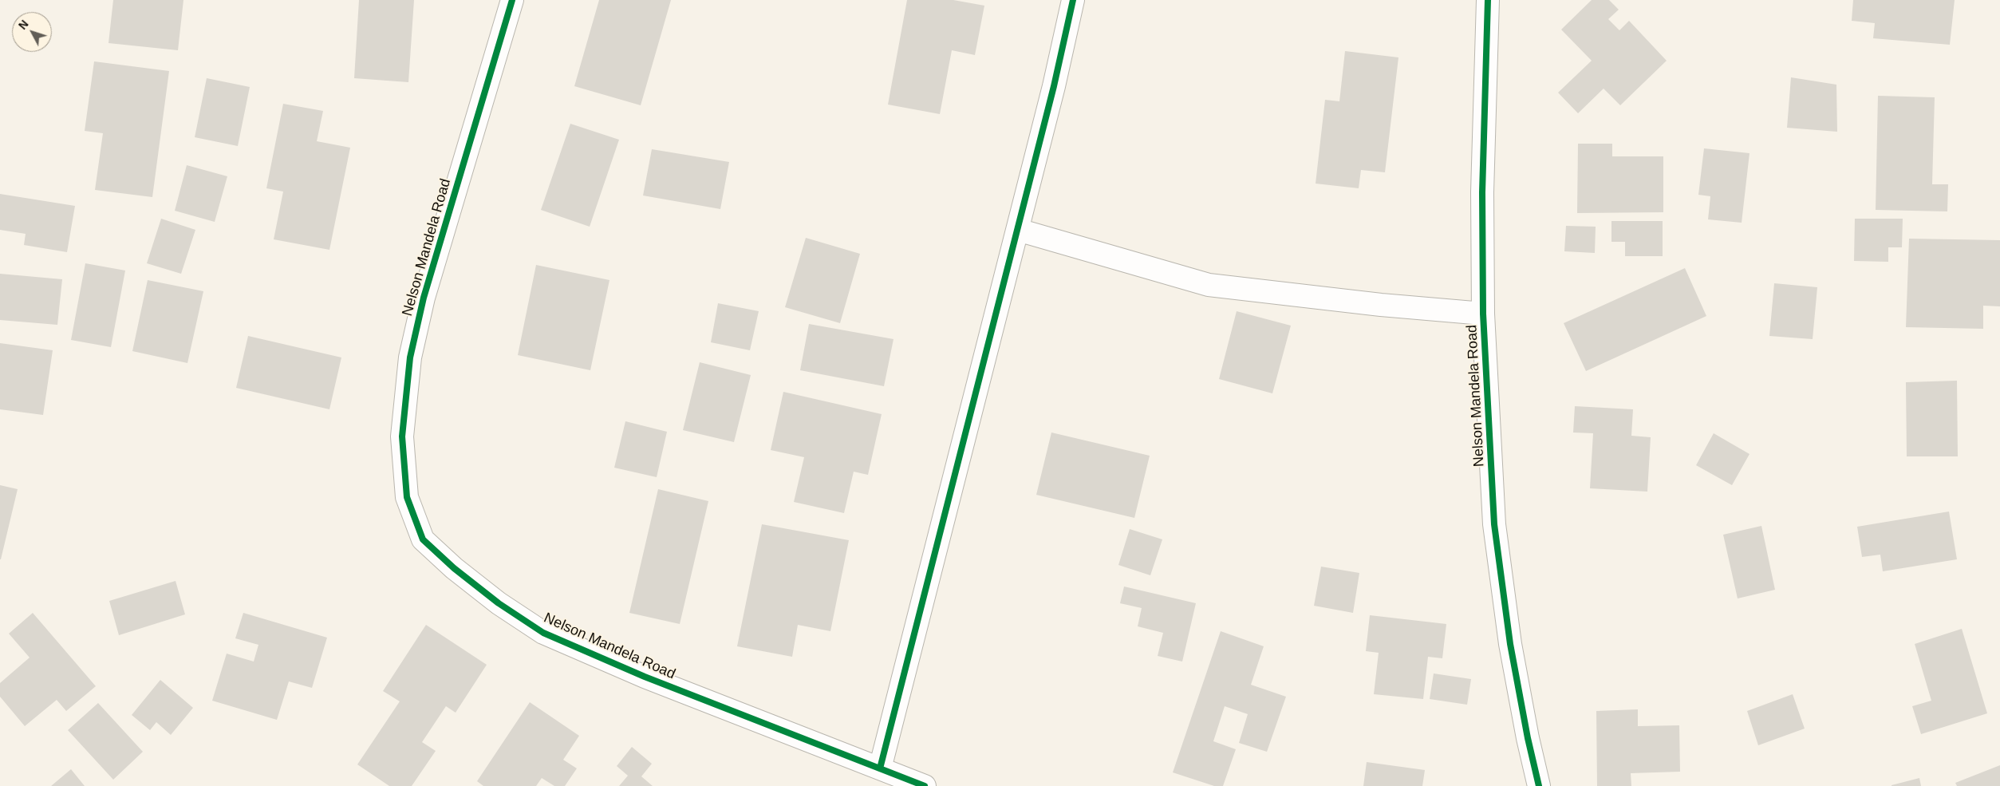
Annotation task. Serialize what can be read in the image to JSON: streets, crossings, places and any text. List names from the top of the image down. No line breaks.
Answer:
{"streets":{"street":["Nelson Mandela Road"]},"north":"top left"}
